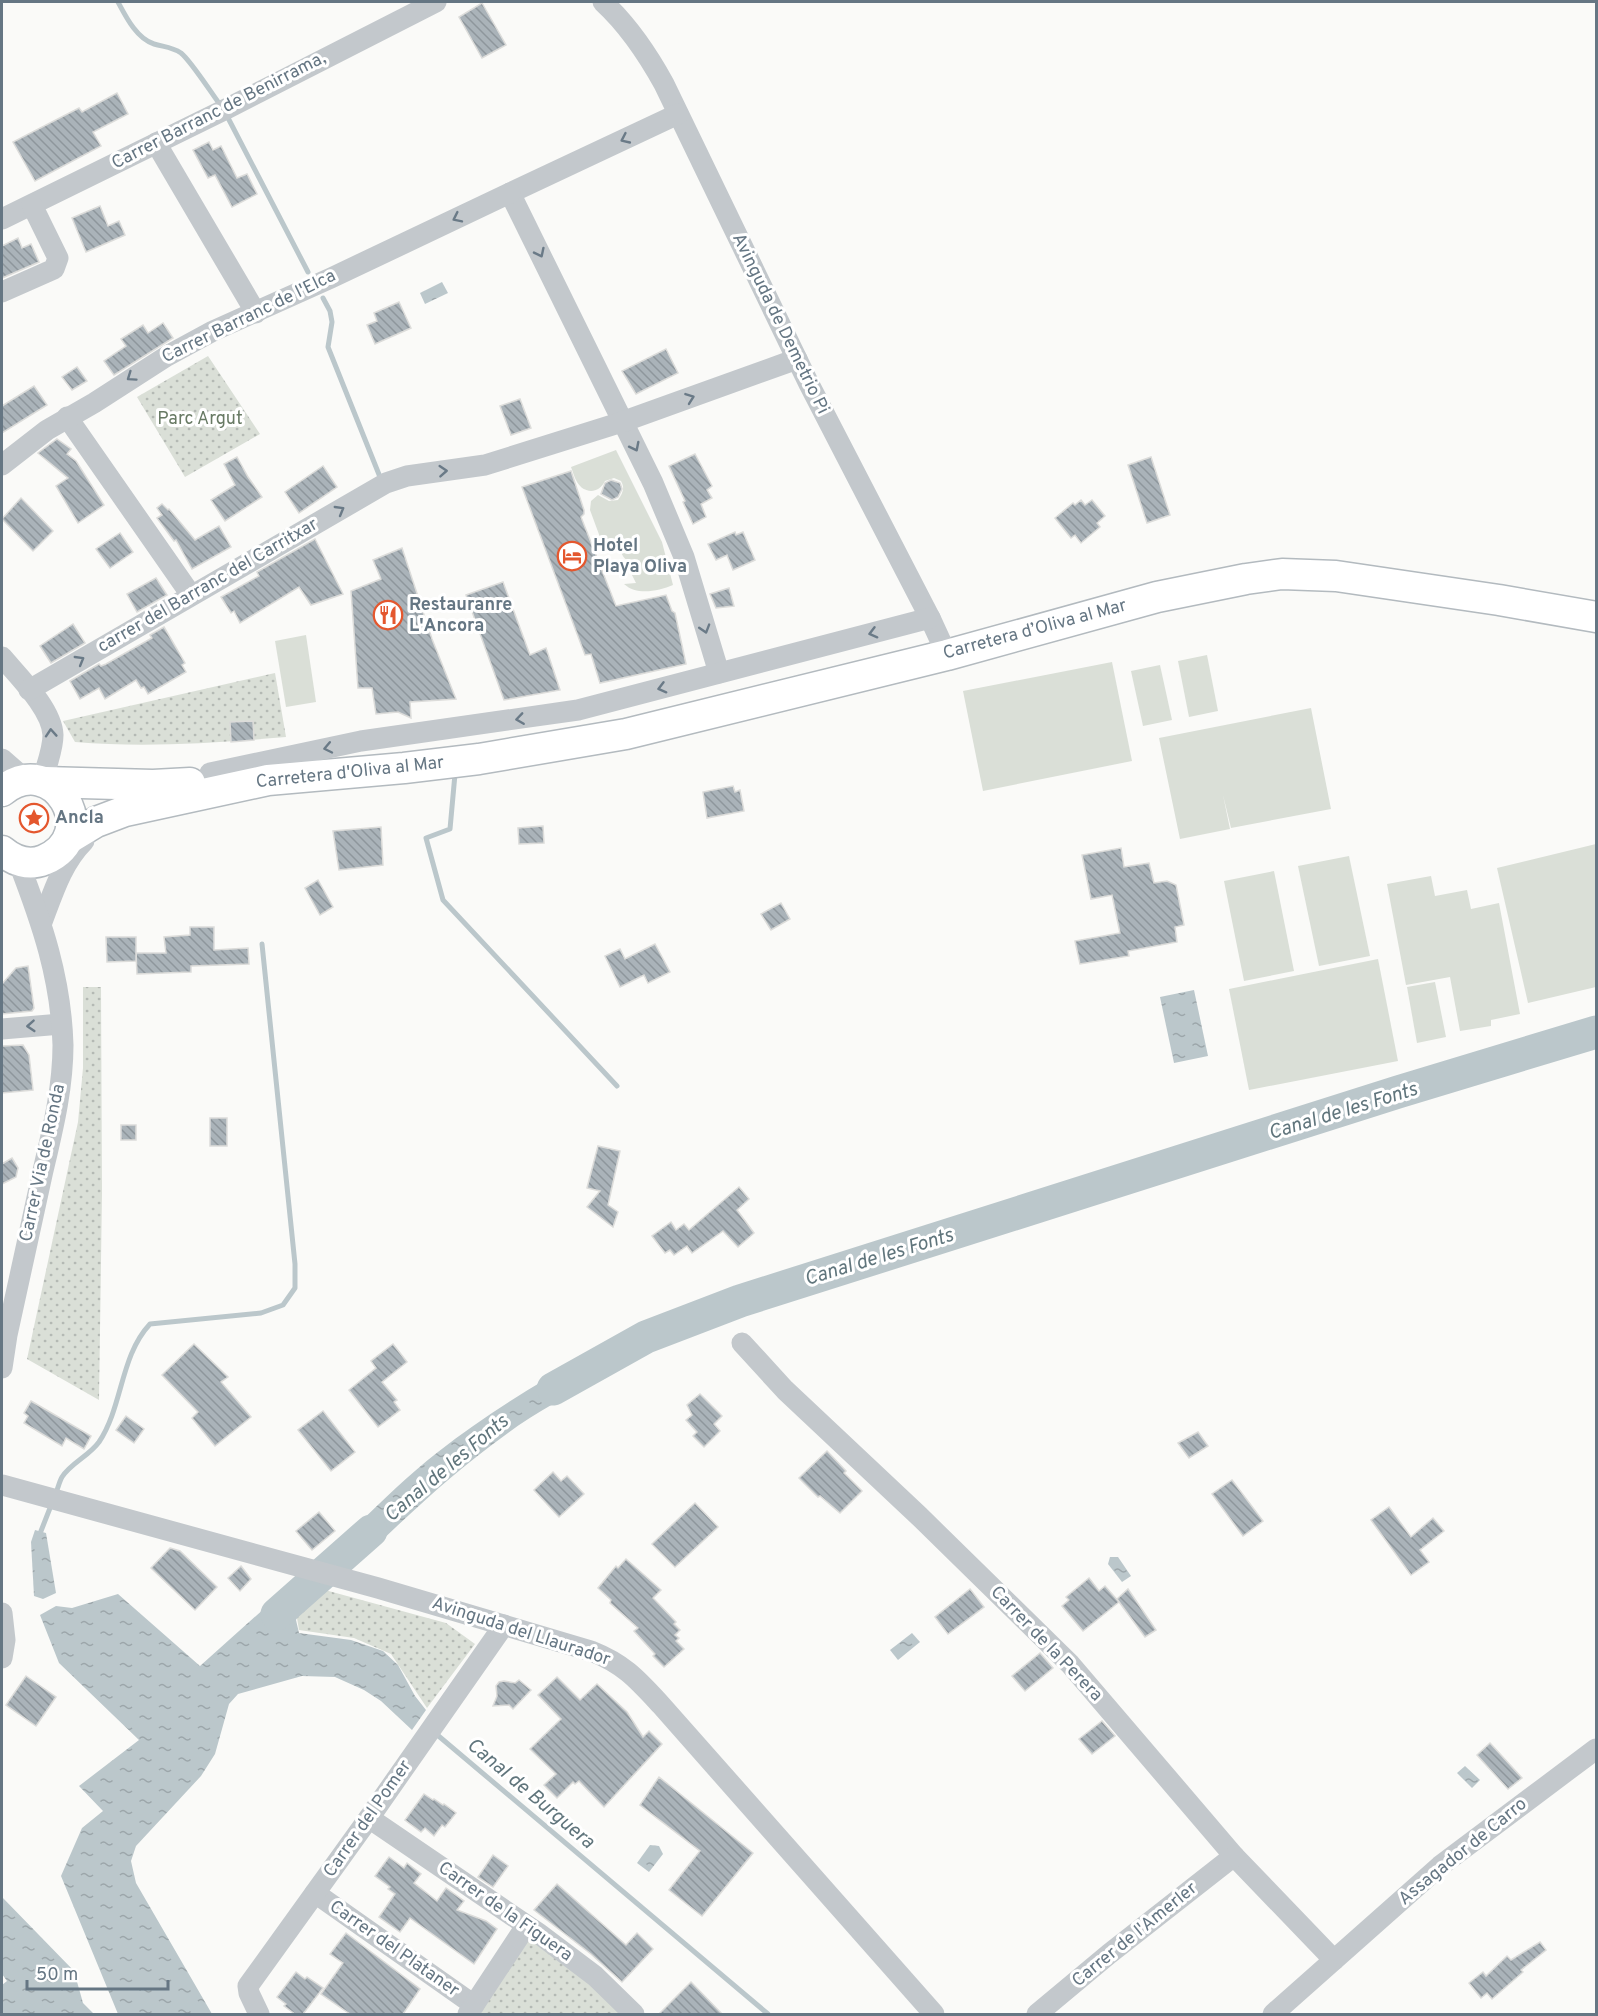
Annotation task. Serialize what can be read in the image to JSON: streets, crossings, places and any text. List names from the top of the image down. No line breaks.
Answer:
{"streets":{"street":["Carrer Barranc de Benirrama,","Carrer Barranc de l'Elca","Avinguda de Demetrio Pi","carrer del Barranc del Carritxar","Carretera d’Oliva al Mar","Carretera d'Oliva al Mar","Carrer Via de Ronda","Avinguda del Llaurador","Carrer de la Perera","Carrer del Pomer","Assagador de Carro","Carrer de la Figuera","Carrer de l'Amerler","Carrer del Plataner"]},"crossings":[["Carrer Barranc de l'Elca","Avinguda de Demetrio Pi"],["Avinguda de Demetrio Pi","carrer del Barranc del Carritxar"],["Avinguda de Demetrio Pi","Carretera d’Oliva al Mar"],["Carretera d’Oliva al Mar","Carretera d'Oliva al Mar"],["Carretera d'Oliva al Mar","Carrer Via de Ronda"],["Avinguda del Llaurador","Carrer del Pomer"],["Carrer de la Perera","Assagador de Carro"],["Carrer de la Perera","Carrer de l'Amerler"],["Carrer del Pomer","Carrer de la Figuera"],["Carrer del Pomer","Carrer del Plataner"]],"one_way":["Carrer Barranc de l'Elca","carrer del Barranc del Carritxar"],"water":["Canal de les Fonts","Canal de Burguera"],"parks":["Parc Argut"],"places":{"hotel":["Hotel Playa Oliva"],"restaurant":["Restauranre L'Ancora"],"place":["Ancla"]},"scale_bar":"50 m"}
